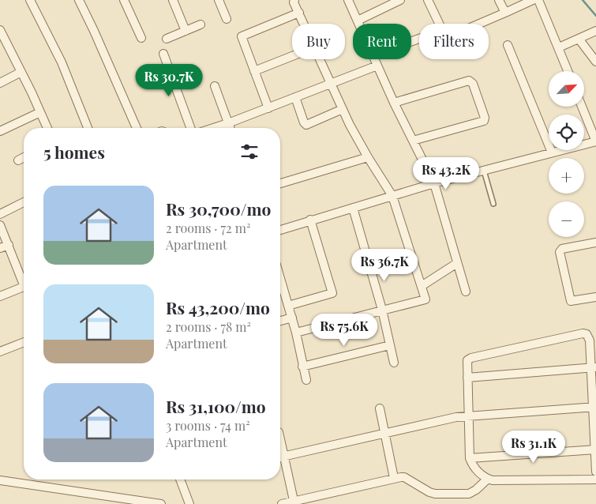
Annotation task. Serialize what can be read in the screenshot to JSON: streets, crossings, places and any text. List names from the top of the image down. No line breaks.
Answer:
{"north":"top right","page":{"chip":["Buy","Rent","Filters"],"price":["Rs 30.7K","Rs 43.2K","Rs 36.7K","Rs 75.6K","Rs 31.1K"],"map_buttons":["+","−"],"heading":"5 homes","list":[{"name":"Rs 30,700/mo","note":"2 rooms · 72 m² · Apartment"},{"name":"Rs 43,200/mo","note":"2 rooms · 78 m² · Apartment"},{"name":"Rs 31,100/mo","note":"3 rooms · 74 m² · Apartment"}]}}
